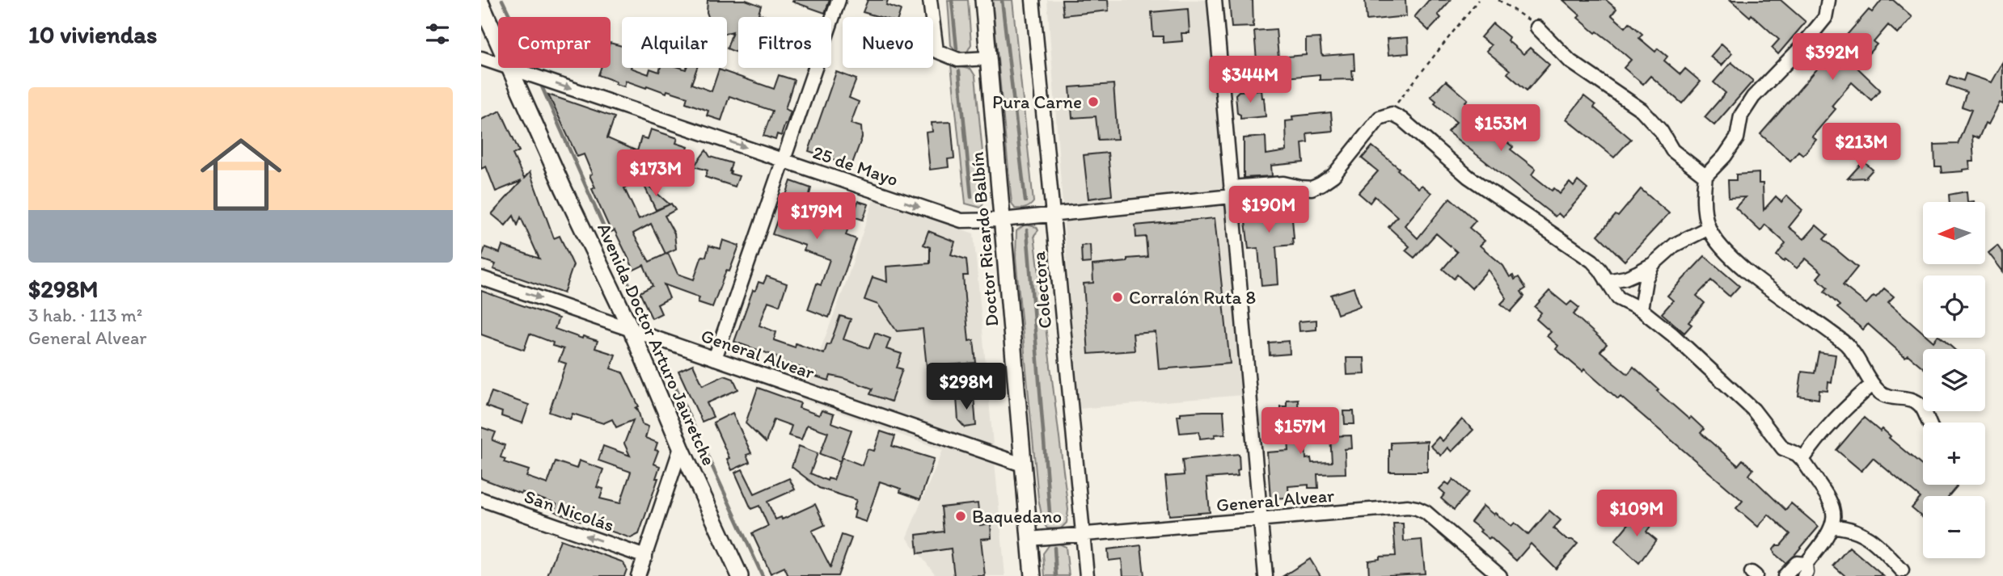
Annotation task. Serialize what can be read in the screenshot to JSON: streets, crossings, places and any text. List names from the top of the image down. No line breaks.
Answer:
{"streets":{"main road":["Doctor Ricardo Balbín","Avenida Doctor Arturo Jauretche"],"street":["25 de Mayo","Colectora","General Alvear","San Nicolás"]},"crossings":[["25 de Mayo","Doctor Ricardo Balbín"],["25 de Mayo","Colectora"],["25 de Mayo","Avenida Doctor Arturo Jauretche"],["Doctor Ricardo Balbín","General Alvear"],["Colectora","General Alvear"],["Avenida Doctor Arturo Jauretche","General Alvear"]],"one_way":["25 de Mayo","San Nicolás"],"places":["Pura Carne","Corralón Ruta 8","Baquedano"],"north":"left","page":{"heading":"10 viviendas","chip":["Comprar","Alquilar","Filtros","Nuevo"],"price":["$392M","$344M","$153M","$213M","$173M","$190M","$179M","$298M","$157M","$109M"],"list":[{"name":"$298M","note":"3 hab. · 113 m² · General Alvear"}],"map_buttons":["+","−"]}}
